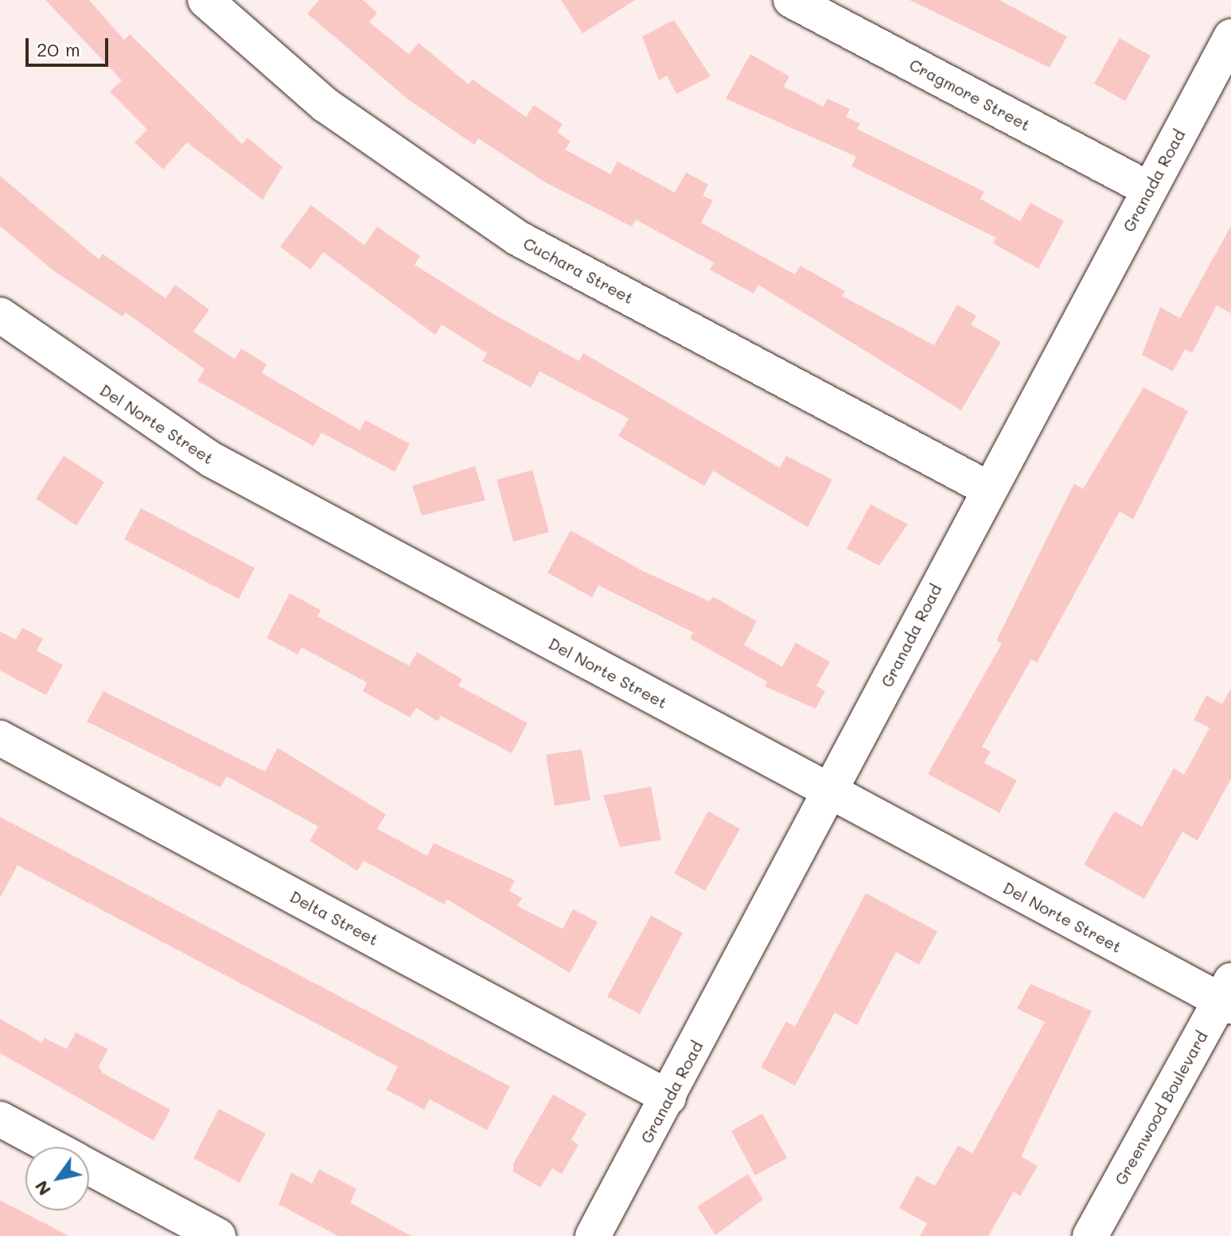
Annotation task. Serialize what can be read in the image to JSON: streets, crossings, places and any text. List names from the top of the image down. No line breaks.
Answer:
{"streets":{"street":["Cragmore Street","Granada Road","Cuchara Street","Del Norte Street","Delta Street","Greenwood Boulevard"]},"crossings":[["Cragmore Street","Granada Road"],["Granada Road","Cuchara Street"],["Granada Road","Del Norte Street"],["Granada Road","Delta Street"],["Del Norte Street","Greenwood Boulevard"]],"scale_bar":"20 m","north":"bottom left"}
